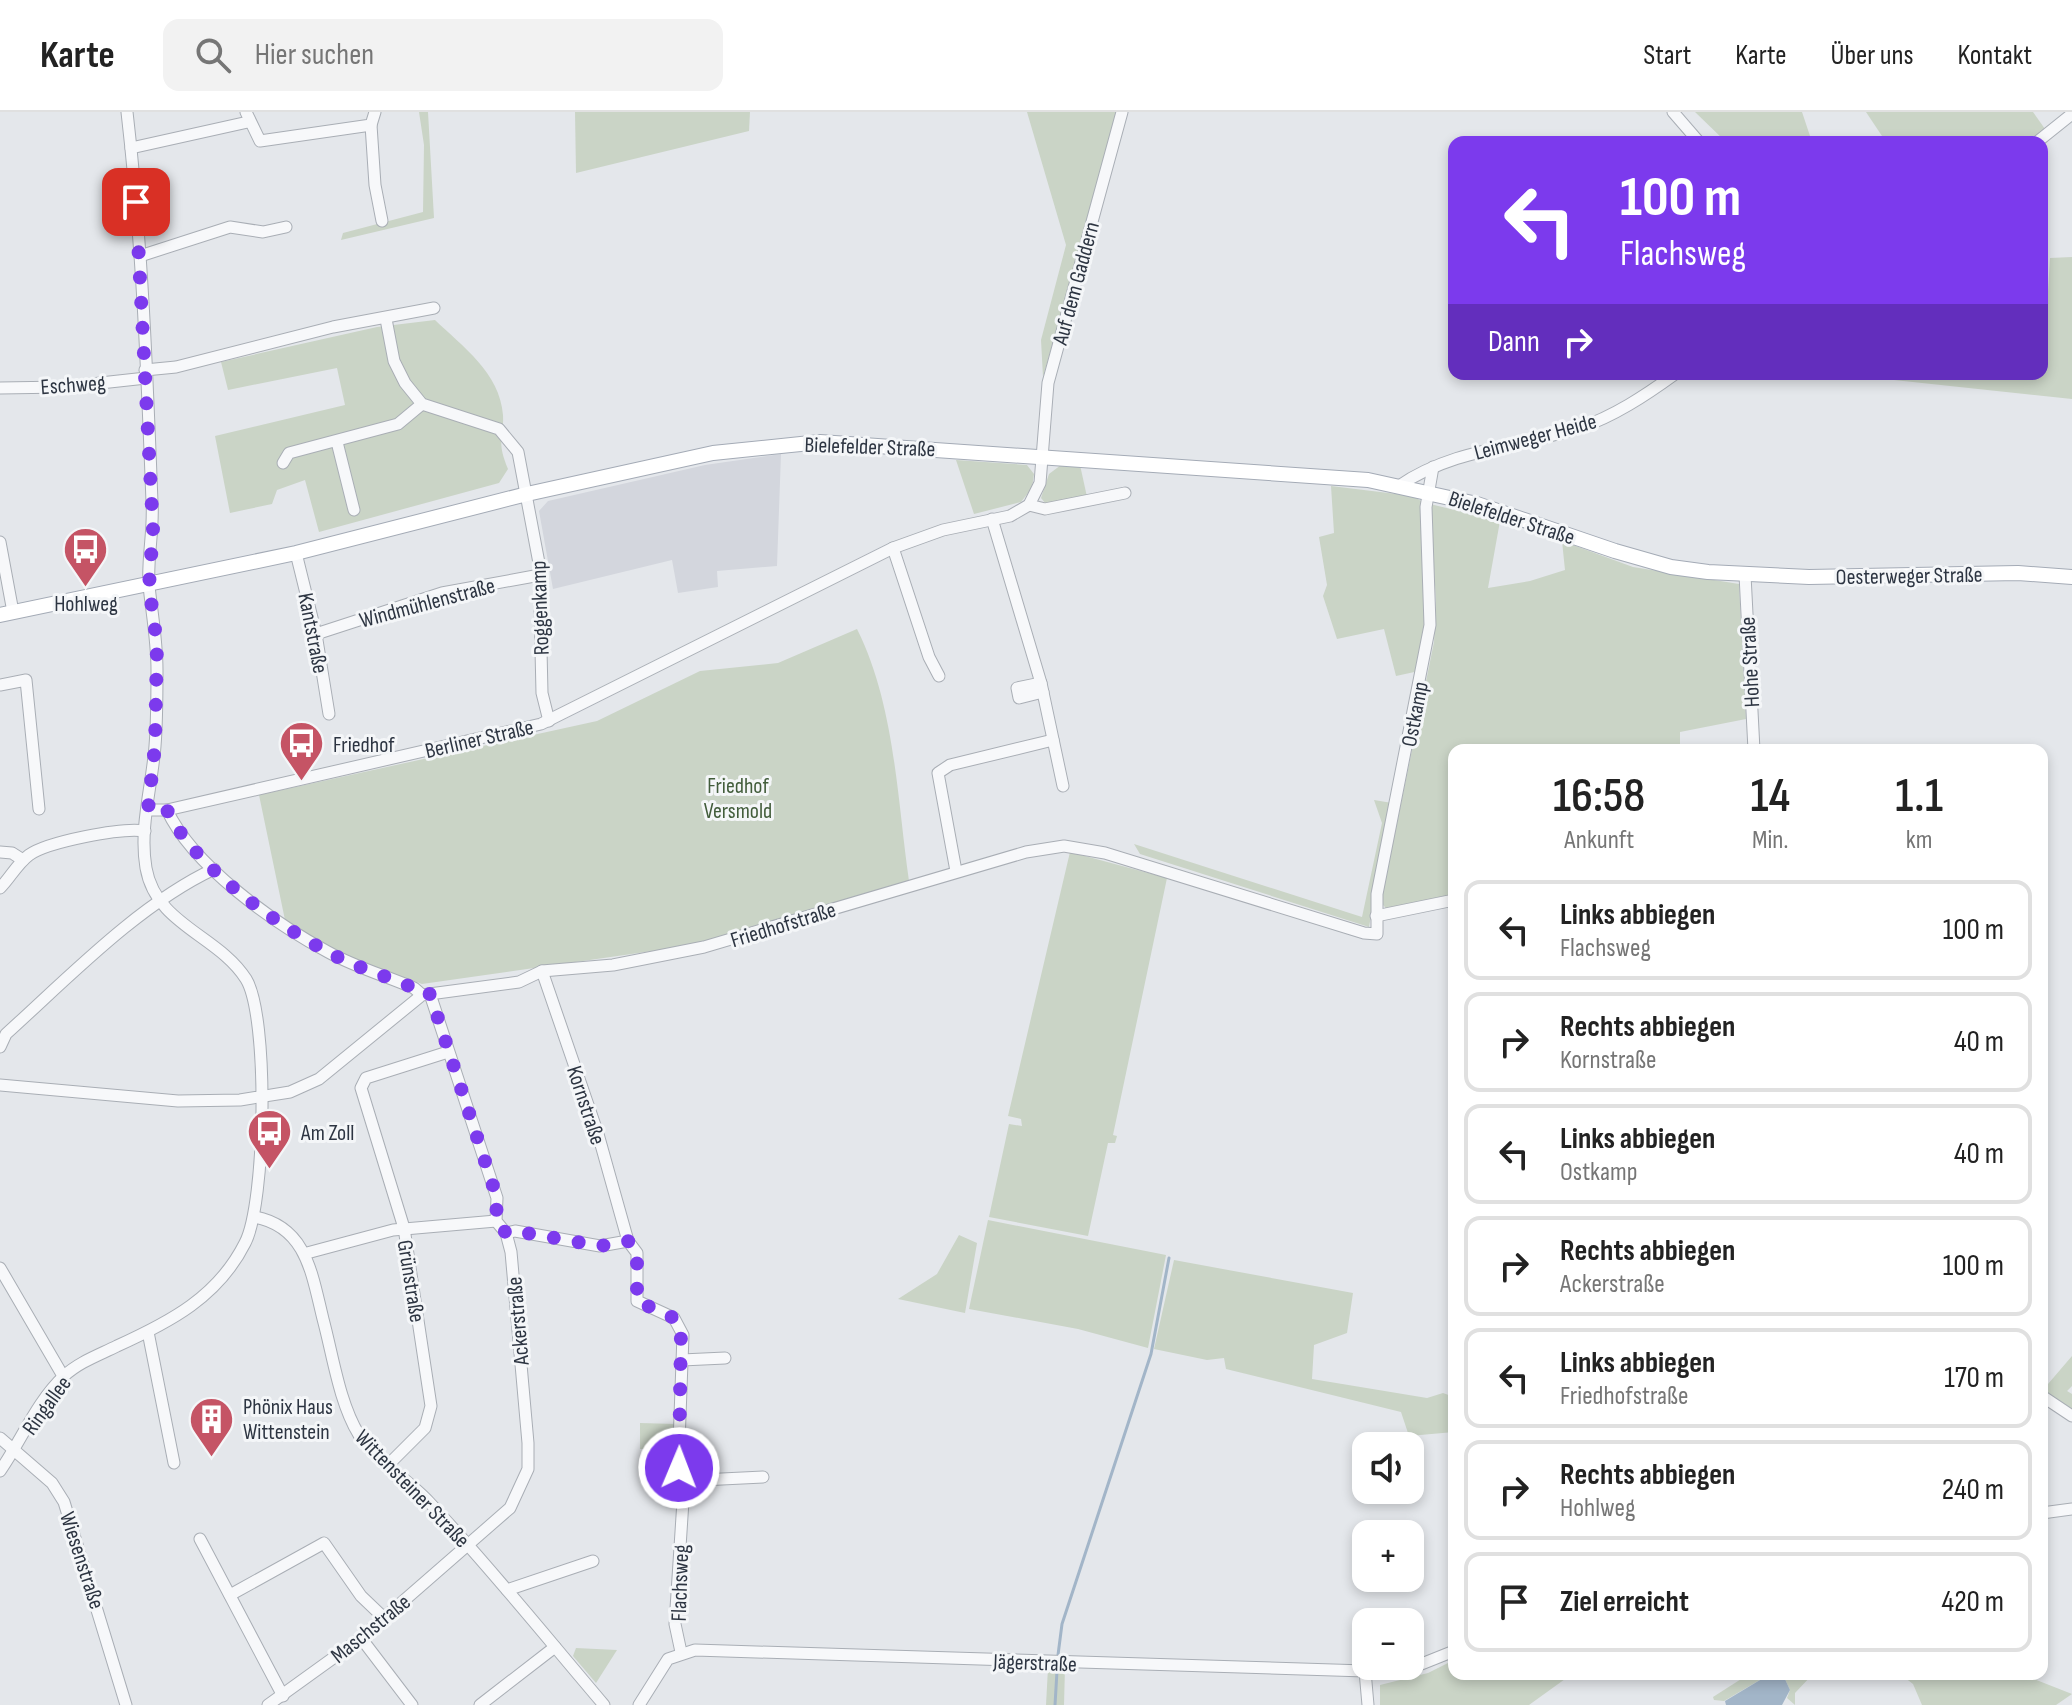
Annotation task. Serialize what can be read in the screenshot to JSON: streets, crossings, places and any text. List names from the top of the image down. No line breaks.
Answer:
{"streets":{"main road":["Bielefelder Straße","Oesterweger Straße"],"street":["Auf dem Gaddern","Eschweg","Leimweger Heide","Windmühlenstraße","Roggenkamp","Kantstraße","Hohe Straße","Ostkamp","Berliner Straße","Friedhofstraße","Kornstraße","Grünstraße","Ackerstraße","Ringallee","Wittensteiner Straße","Wiesenstraße","Flachsweg","Maschstraße","Jägerstraße"]},"crossings":[["Auf dem Gaddern","Bielefelder Straße"],["Leimweger Heide","Bielefelder Straße"],["Bielefelder Straße","Oesterweger Straße"],["Bielefelder Straße","Roggenkamp"],["Bielefelder Straße","Kantstraße"],["Bielefelder Straße","Hohe Straße"],["Bielefelder Straße","Ostkamp"],["Oesterweger Straße","Hohe Straße"],["Windmühlenstraße","Roggenkamp"],["Windmühlenstraße","Kantstraße"],["Roggenkamp","Berliner Straße"],["Ostkamp","Friedhofstraße"],["Friedhofstraße","Kornstraße"],["Kornstraße","Flachsweg"],["Grünstraße","Wittensteiner Straße"],["Ackerstraße","Wittensteiner Straße"],["Ackerstraße","Maschstraße"],["Ringallee","Wittensteiner Straße"],["Ringallee","Wiesenstraße"],["Wittensteiner Straße","Maschstraße"],["Flachsweg","Jägerstraße"]],"parks":["Friedhof Versmold"],"places":{"bus stop":["Hohlweg","Friedhof","Am Zoll"],"building":["Phönix Haus Wittenstein"]},"page":{"header":"Karte","search":"Hier suchen","nav":["Start","Karte","Über uns","Kontakt"],"turn":["100 m","Flachsweg"],"then":"Dann","eta":["16:58","Ankunft","14","Min.","1.1","km"],"list":[{"name":"Links abbiegen","note":"Flachsweg","value":"100 m"},{"name":"Rechts abbiegen","note":"Kornstraße","value":"40 m"},{"name":"Links abbiegen","note":"Ostkamp","value":"40 m"},{"name":"Rechts abbiegen","note":"Ackerstraße","value":"100 m"},{"name":"Links abbiegen","note":"Friedhofstraße","value":"170 m"},{"name":"Rechts abbiegen","note":"Hohlweg","value":"240 m"},{"name":"Ziel erreicht","value":"420 m"}],"map_buttons":["+","−"]}}
